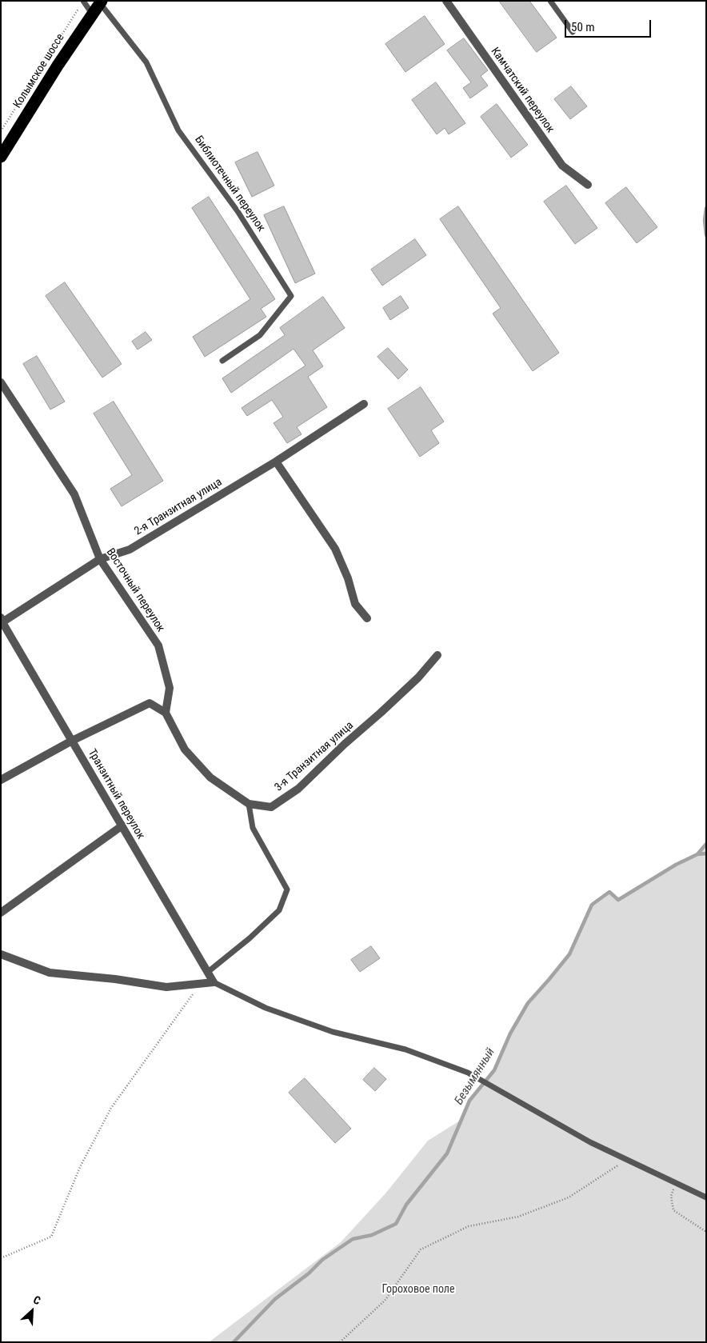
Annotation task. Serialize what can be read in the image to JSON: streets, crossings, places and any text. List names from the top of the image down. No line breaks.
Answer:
{"streets":{"highway":["Колымское шоссе"],"street":["Камчатский переулок","2-я Транзитная улица","Восточный переулок","3-я Транзитная улица","Транзитный переулок"],"lane":["Библиотечный переулок"]},"crossings":[["Колымское шоссе","Библиотечный переулок"],["2-я Транзитная улица","Восточный переулок"],["2-я Транзитная улица","Транзитный переулок"],["Восточный переулок","3-я Транзитная улица"]],"water":["Безымянный"],"parks":["Гороховое поле"],"scale_bar":"50 m","north":"top right"}
